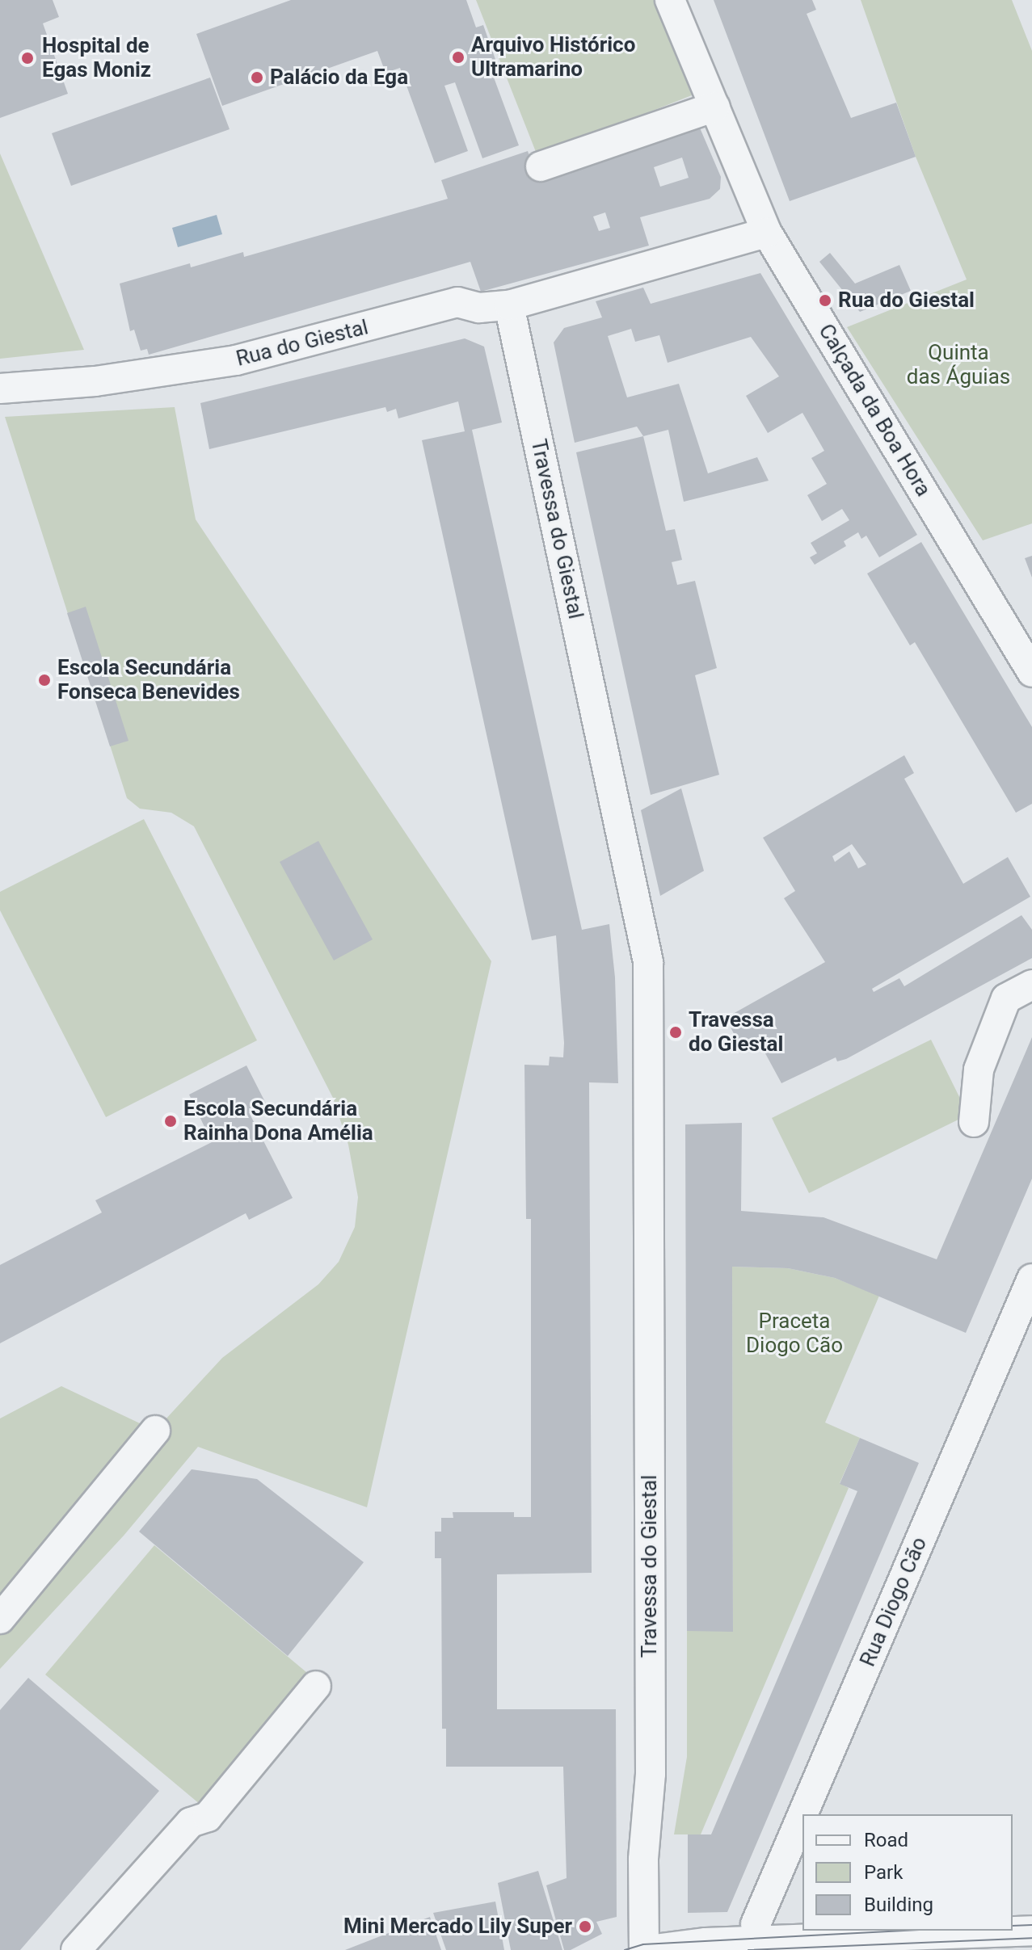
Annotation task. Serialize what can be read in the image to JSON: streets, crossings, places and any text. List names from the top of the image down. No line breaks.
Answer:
{"streets":{"street":["Rua do Giestal","Calçada da Boa Hora","Travessa do Giestal","Rua Diogo Cão"]},"crossings":[["Rua do Giestal","Calçada da Boa Hora"],["Rua do Giestal","Travessa do Giestal"]],"parks":["Quinta das Águias","Praceta Diogo Cão"],"places":["Arquivo Histórico Ultramarino","Hospital de Egas Moniz","Palácio da Ega","Rua do Giestal","Escola Secundária Fonseca Benevides","Travessa do Giestal","Escola Secundária Rainha Dona Amélia","Mini Mercado Lily Super"],"legend":["Road","Park","Building"]}
